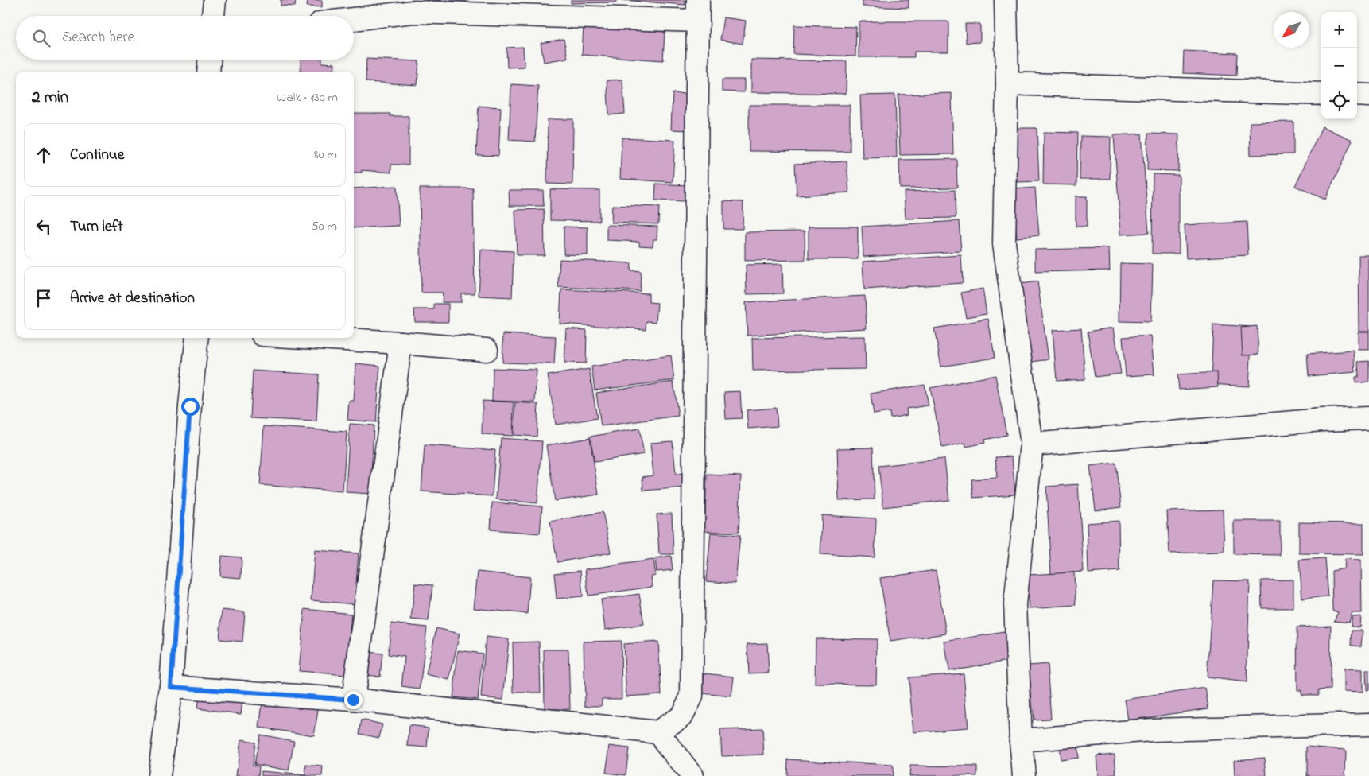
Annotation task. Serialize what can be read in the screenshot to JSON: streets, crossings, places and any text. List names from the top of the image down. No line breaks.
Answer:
{"north":"bottom left","page":{"map_buttons":["+","−"],"search":"Search here","heading":["2 min","Walk · 130 m"],"list":[["Continue","80 m"],["Turn left","50 m"],"Arrive at destination"]}}
